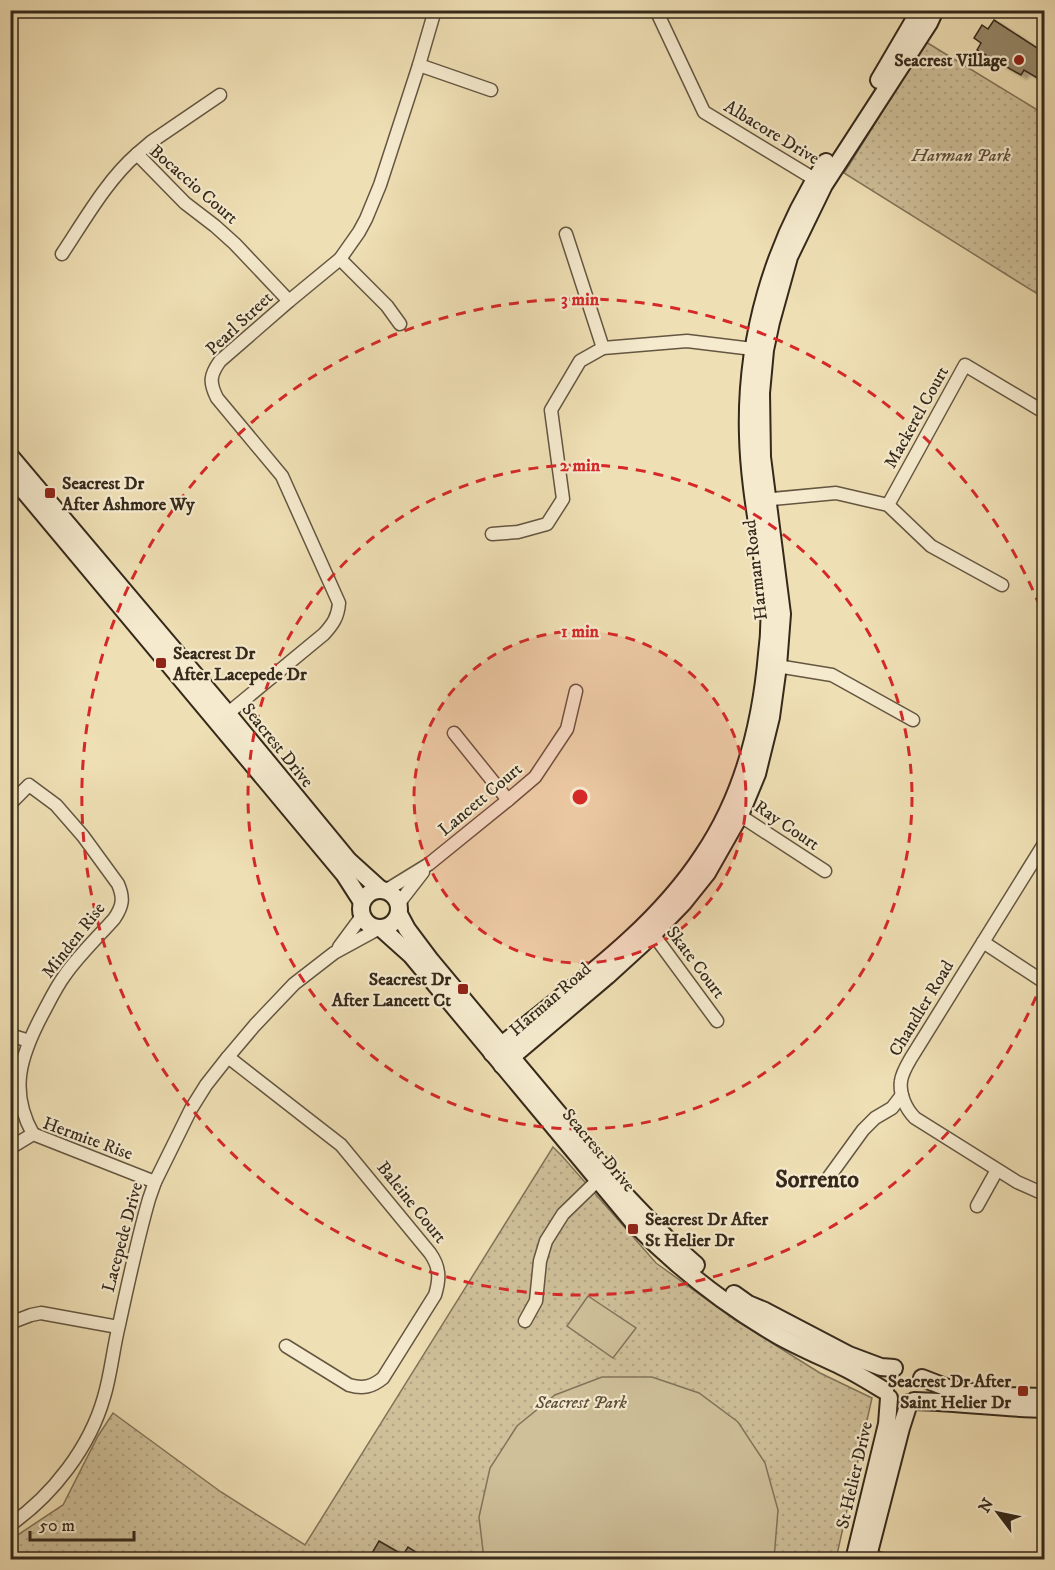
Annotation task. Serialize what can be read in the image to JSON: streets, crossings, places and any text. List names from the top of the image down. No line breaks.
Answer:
{"streets":{"main road":["Harman Road","Seacrest Drive","St Helier Drive"],"street":["Albacore Drive","Bocaccio Court","Pearl Street","Mackerel Court","Lancett Court","Ray Court","Minden Rise","Skate Court","Chandler Road","Hermite Rise","Baleine Court","Lacepede Drive"]},"crossings":[["Albacore Drive","Harman Road"],["Bocaccio Court","Pearl Street"],["Pearl Street","Seacrest Drive"],["Harman Road","Seacrest Drive"],["Harman Road","Ray Court"],["Harman Road","Skate Court"],["Seacrest Drive","Lancett Court"],["Seacrest Drive","Lacepede Drive"],["Seacrest Drive","St Helier Drive"],["Lancett Court","Lacepede Drive"],["Minden Rise","Hermite Rise"],["Hermite Rise","Lacepede Drive"],["Baleine Court","Lacepede Drive"]],"districts":["Sorrento"],"parks":["Harman Park","Seacrest Park"],"places":{"other":["Seacrest Village"],"transit":["Seacrest Dr After Ashmore Wy","Seacrest Dr After Lacepede Dr","Seacrest Dr After Lancett Ct","Seacrest Dr After St Helier Dr","Seacrest Dr After Saint Helier Dr"]},"scale_bar":"50 m","north":"top left","rings":["3 min","2 min","1 min"]}
